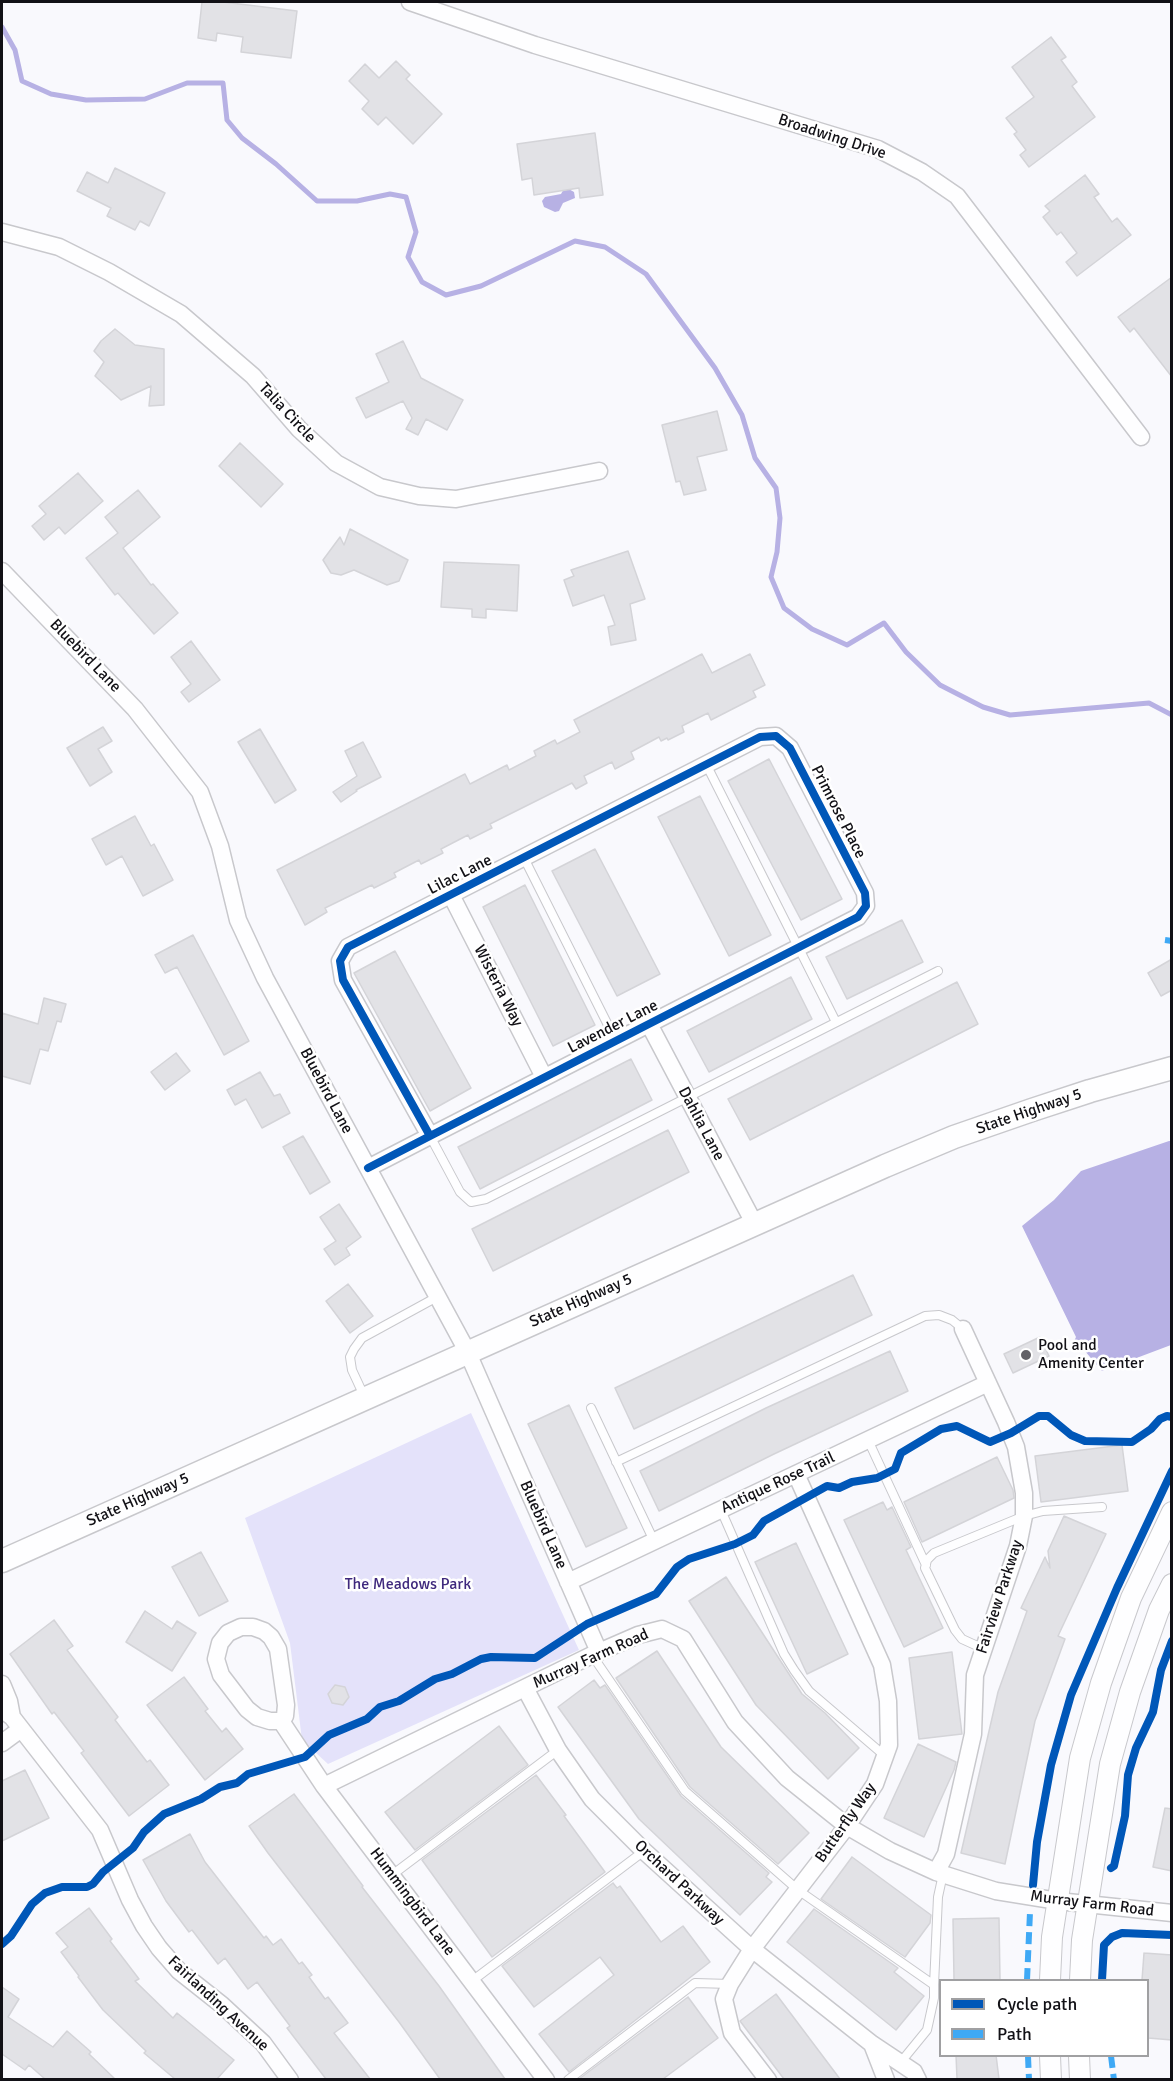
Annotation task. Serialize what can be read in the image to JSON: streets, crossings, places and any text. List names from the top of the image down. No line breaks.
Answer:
{"streets":{"main road":["State Highway 5"],"street":["Broadwing Drive","Talia Circle","Bluebird Lane","Primrose Place","Lilac Lane","Wisteria Way","Lavender Lane","Dahlia Lane","Antique Rose Trail","Fairview Parkway","Murray Farm Road","Butterfly Way","Orchard Parkway","Hummingbird Lane","Fairlanding Avenue"]},"crossings":[["Bluebird Lane","Lavender Lane"],["Bluebird Lane","State Highway 5"],["Bluebird Lane","Antique Rose Trail"],["Bluebird Lane","Murray Farm Road"],["Primrose Place","Lilac Lane"],["Primrose Place","Lavender Lane"],["Lilac Lane","Wisteria Way"],["Lilac Lane","Lavender Lane"],["Wisteria Way","Lavender Lane"],["Lavender Lane","Dahlia Lane"],["State Highway 5","Dahlia Lane"],["Antique Rose Trail","Fairview Parkway"],["Antique Rose Trail","Butterfly Way"],["Fairview Parkway","Murray Farm Road"],["Murray Farm Road","Butterfly Way"],["Murray Farm Road","Orchard Parkway"],["Murray Farm Road","Hummingbird Lane"],["Butterfly Way","Orchard Parkway"]],"parks":["The Meadows Park"],"places":["Pool and Amenity Center"],"legend":["Cycle path","Path"]}
